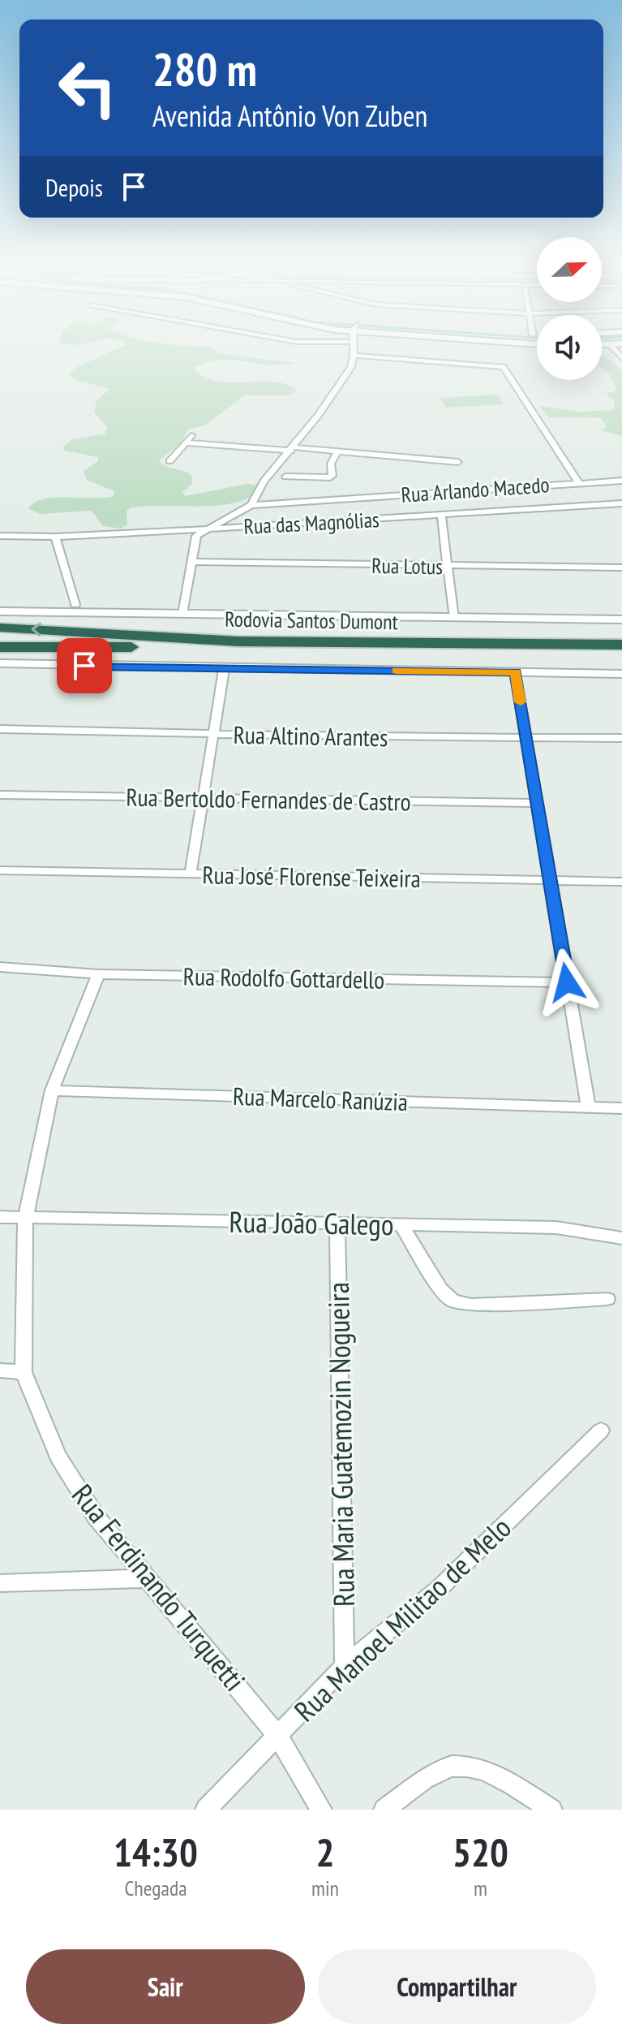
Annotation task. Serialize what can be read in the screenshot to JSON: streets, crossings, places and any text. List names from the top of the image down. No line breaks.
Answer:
{"streets":{"highway":["Rodovia Santos Dumont"],"street":["Rua Arlando Macedo","Rua das Magnólias","Rua Lotus","Rua Altino Arantes","Rua Bertoldo Fernandes de Castro","Rua José Florense Teixeira","Rua Rodolfo Gottardello","Rua Marcelo Ranúzia","Rua João Galego","Rua Maria Guatemozin Nogueira","Rua Ferdinando Turquetti","Rua Manoel Militao de Melo"]},"crossings":[["Rua Rodolfo Gottardello","Rua Ferdinando Turquetti"],["Rua Marcelo Ranúzia","Rua Ferdinando Turquetti"],["Rua João Galego","Rua Maria Guatemozin Nogueira"],["Rua João Galego","Rua Ferdinando Turquetti"],["Rua Maria Guatemozin Nogueira","Rua Manoel Militao de Melo"],["Rua Ferdinando Turquetti","Rua Manoel Militao de Melo"]],"north":"right","page":{"turn":["280 m","Avenida Antônio Von Zuben"],"then":"Depois","eta":["14:30","Chegada","2","min","520","m"],"buttons":["Sair","Compartilhar"]}}
